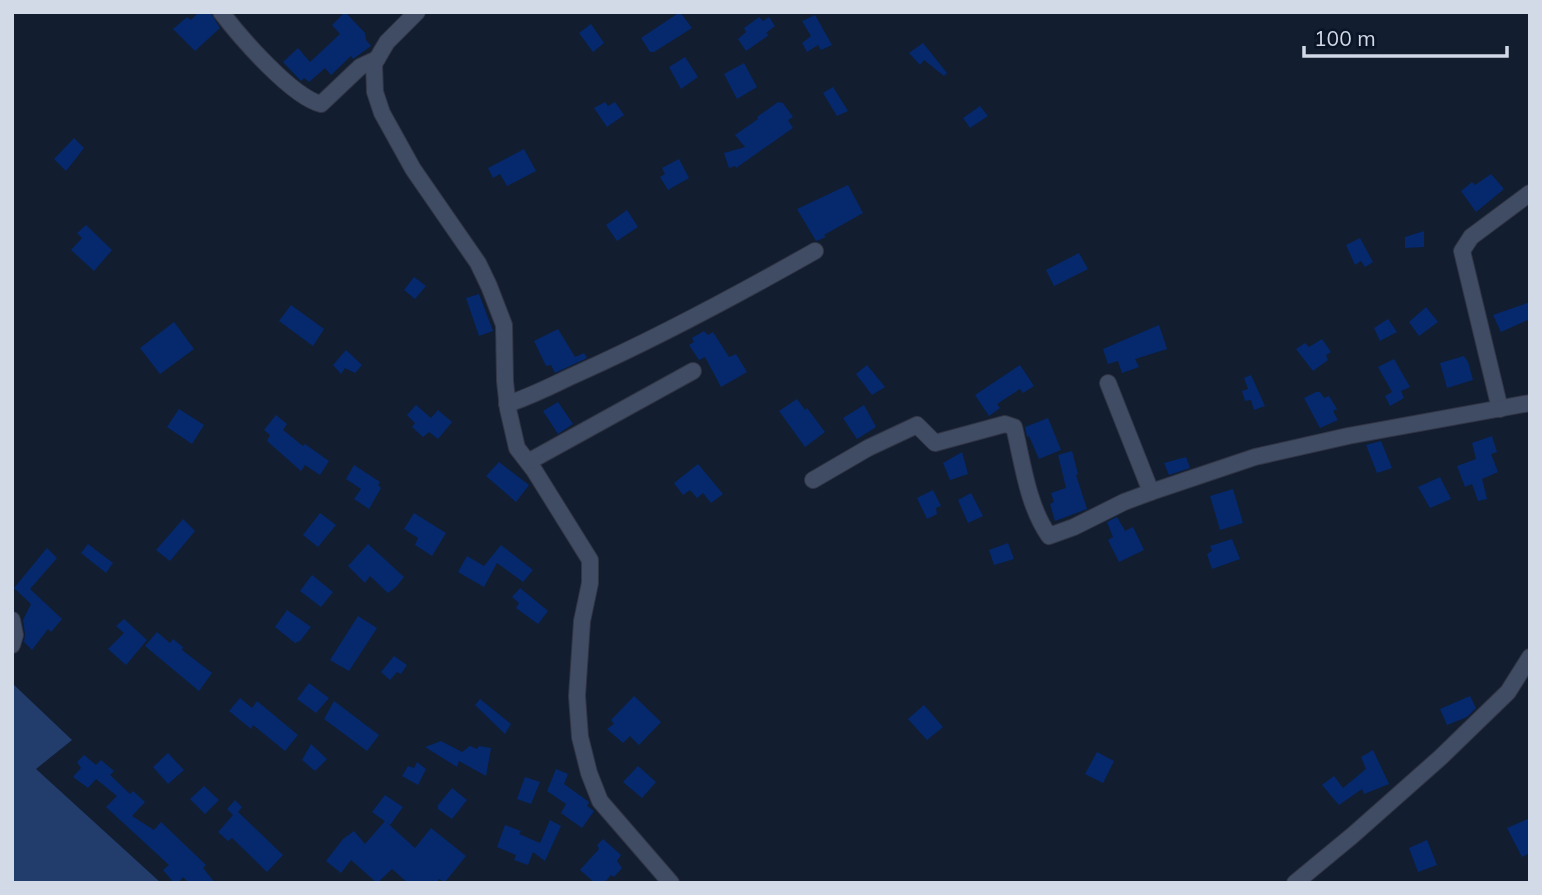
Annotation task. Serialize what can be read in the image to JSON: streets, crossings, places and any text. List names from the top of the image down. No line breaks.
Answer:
{"scale_bar":"100 m"}
